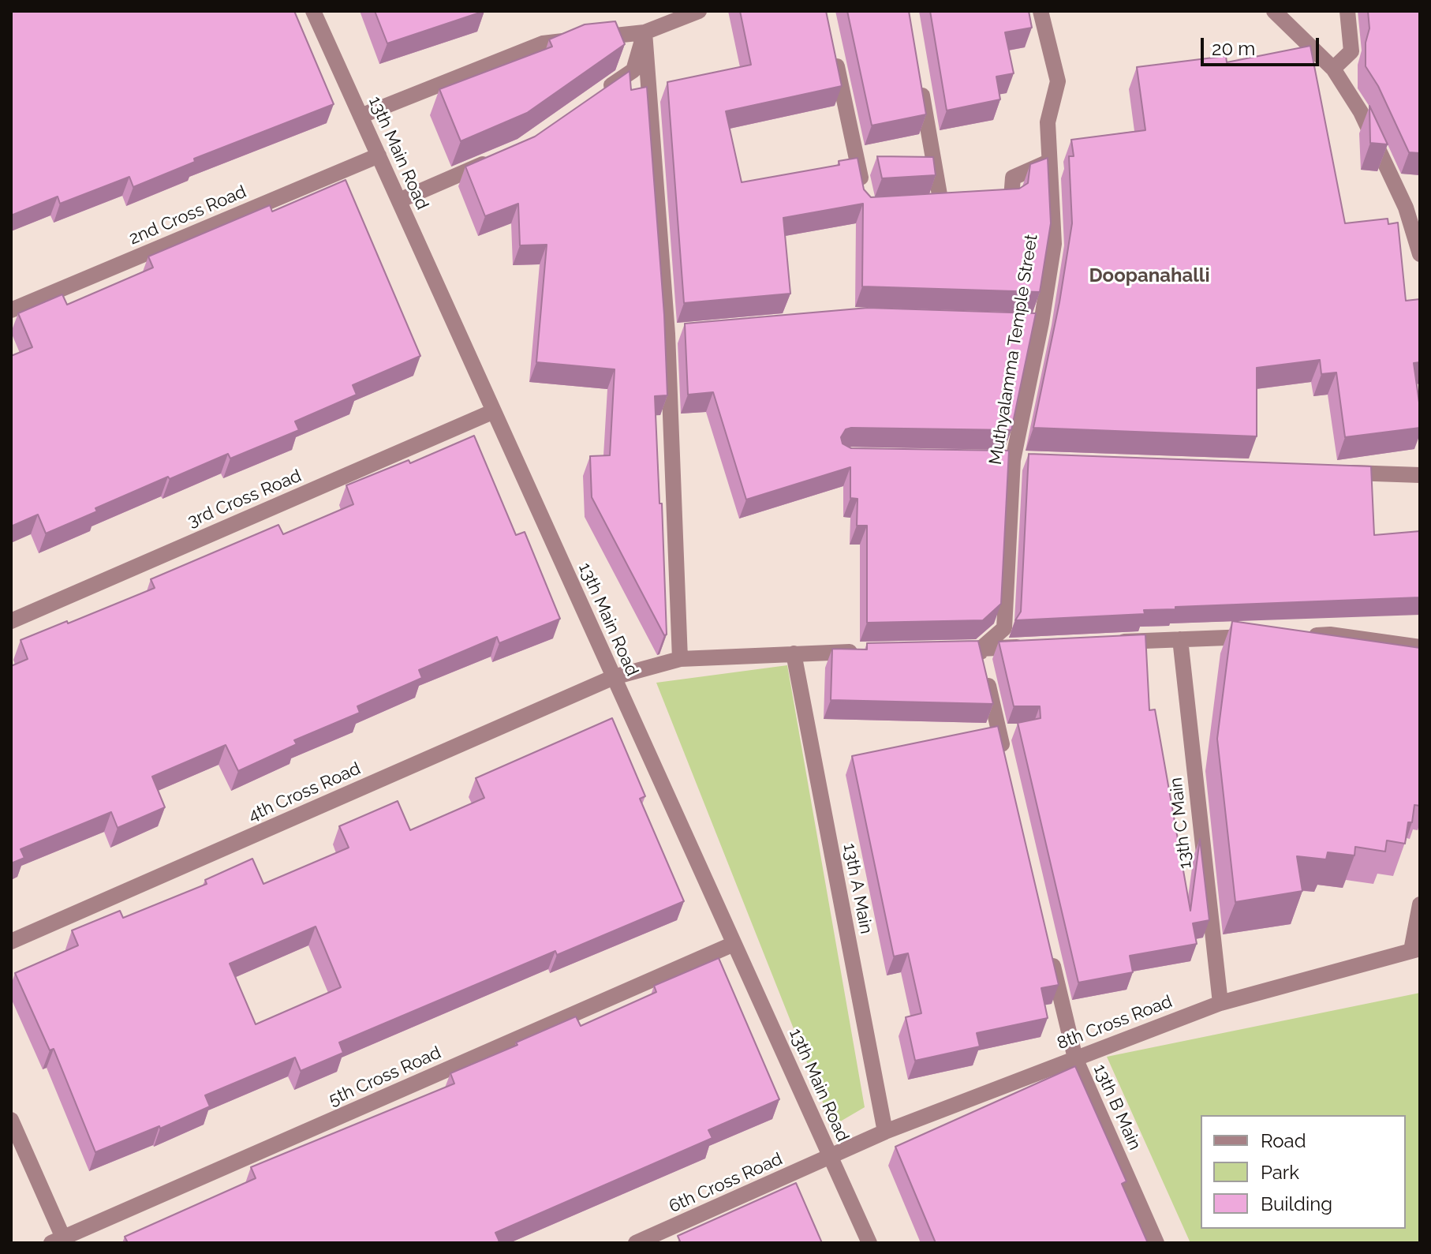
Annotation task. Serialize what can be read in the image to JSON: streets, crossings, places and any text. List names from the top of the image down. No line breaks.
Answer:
{"streets":{"street":["13th Main Road","2nd Cross Road","Muthyalamma Temple Street","3rd Cross Road","4th Cross Road","13th C Main","13th A Main","8th Cross Road","5th Cross Road","13th B Main","6th Cross Road"]},"crossings":[["13th Main Road","2nd Cross Road"],["13th Main Road","3rd Cross Road"],["13th Main Road","4th Cross Road"],["13th Main Road","8th Cross Road"],["13th Main Road","5th Cross Road"],["13th Main Road","6th Cross Road"],["4th Cross Road","13th A Main"],["13th C Main","8th Cross Road"],["13th A Main","8th Cross Road"],["8th Cross Road","13th B Main"],["8th Cross Road","6th Cross Road"]],"districts":["Doopanahalli"],"legend":["Road","Park","Building"],"scale_bar":"20 m"}
